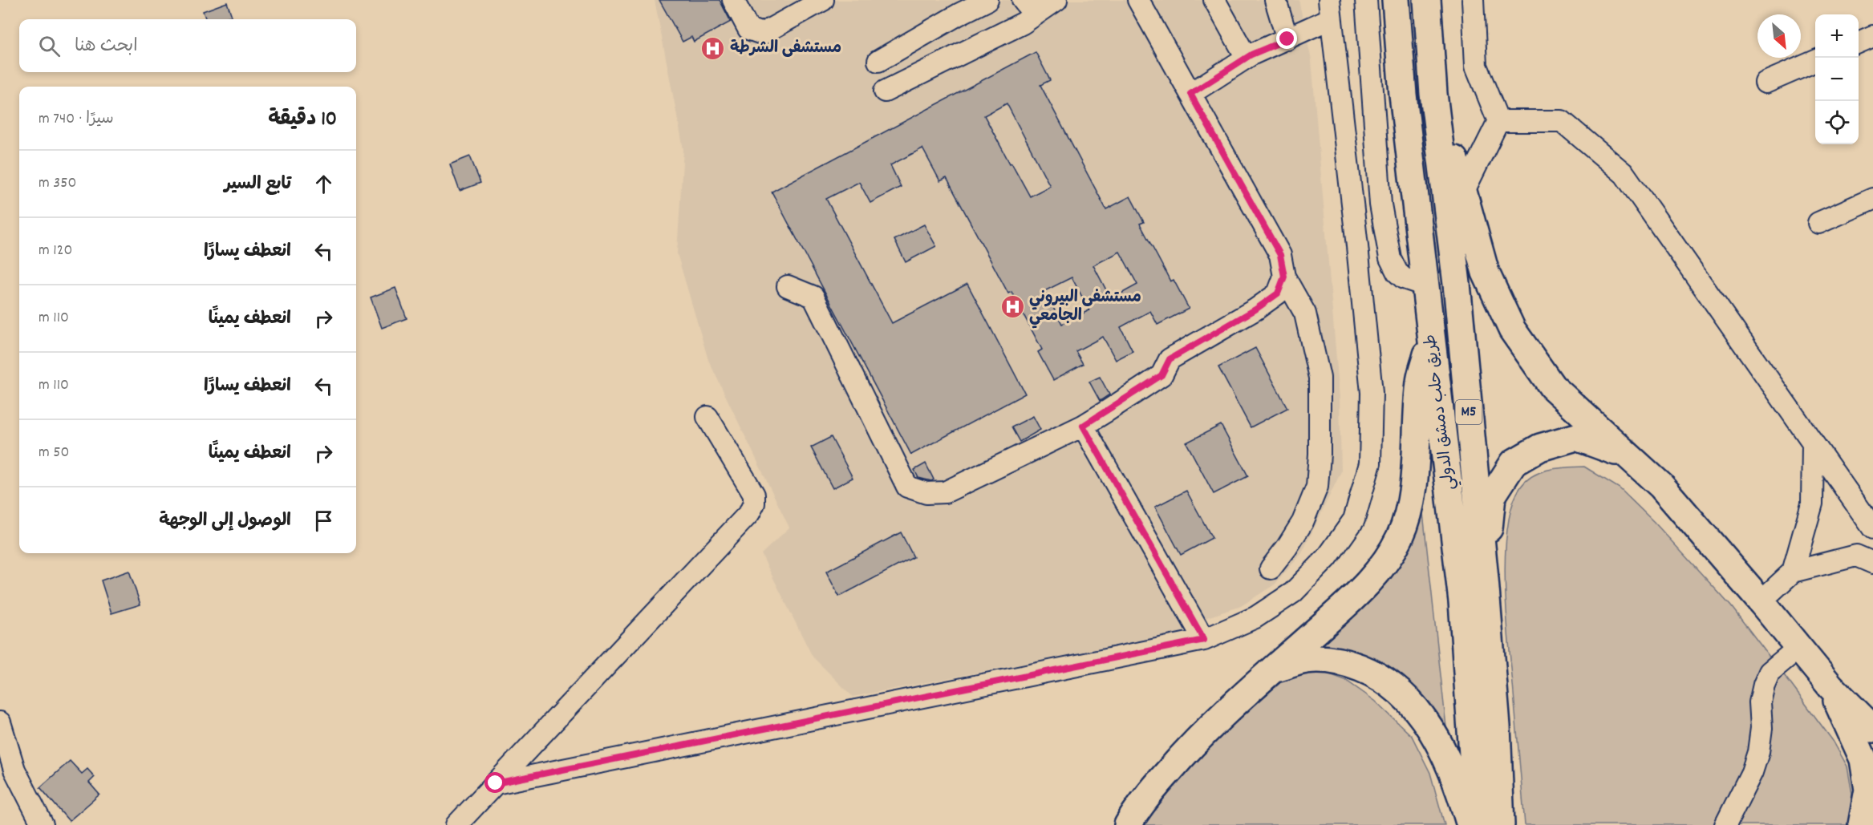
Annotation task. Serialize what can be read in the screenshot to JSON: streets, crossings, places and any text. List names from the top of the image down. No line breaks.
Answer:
{"streets":{"main road":["طريق حلب دمشق الدولي","M5"]},"places":{"hospital":["مستشفى الشرطة","مستشفى البيروني الجامعي"]},"north":"bottom right","page":{"map_buttons":["+","−"],"search":"ابحث هنا","heading":["10 دقيقة","سيرًا · 740 m"],"list":[["تابع السير","350 m"],["انعطف يسارًا","120 m"],["انعطف يمينًا","110 m"],["انعطف يسارًا","110 m"],["انعطف يمينًا","50 m"],"الوصول إلى الوجهة"]}}
